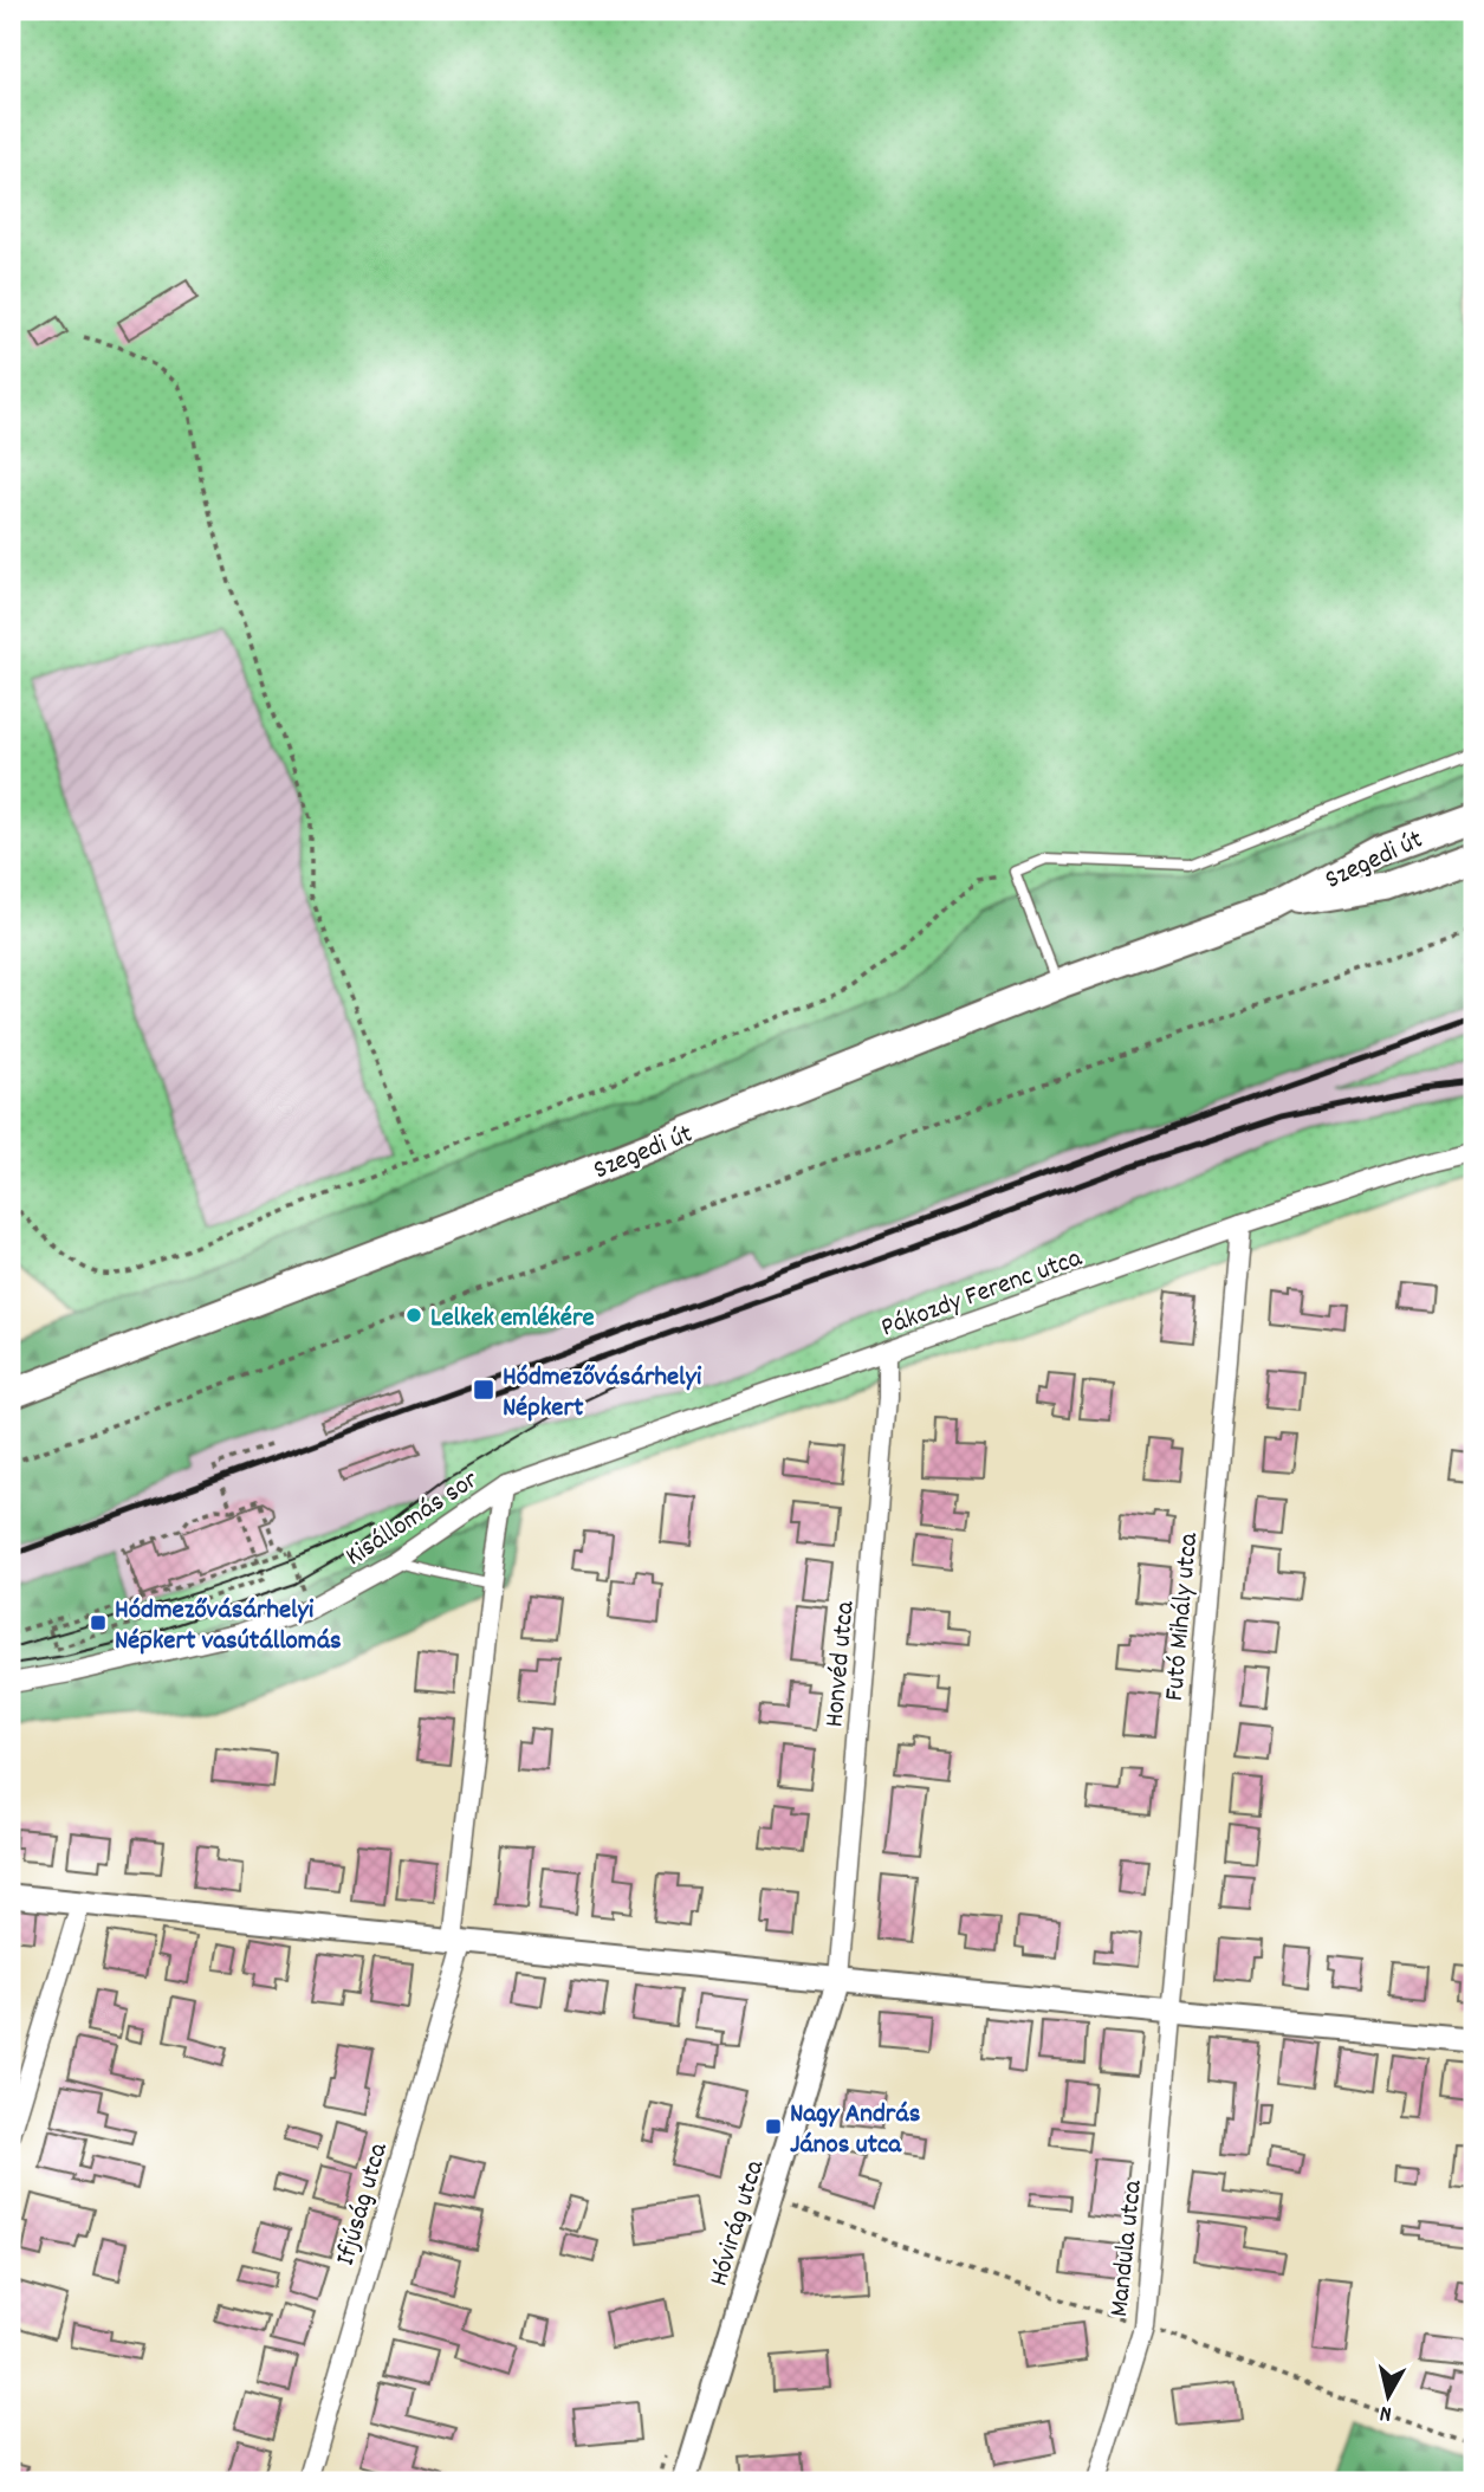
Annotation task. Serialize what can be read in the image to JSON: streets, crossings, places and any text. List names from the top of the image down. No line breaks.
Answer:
{"streets":{"main road":["Szegedi út"],"street":["Pákozdy Ferenc utca","Kisállomás sor","Futó Mihály utca","Honvéd utca","Ifjúság utca","Hóvirág utca","Mandula utca"]},"crossings":[["Pákozdy Ferenc utca","Kisállomás sor"],["Pákozdy Ferenc utca","Futó Mihály utca"],["Pákozdy Ferenc utca","Honvéd utca"],["Pákozdy Ferenc utca","Ifjúság utca"],["Kisállomás sor","Ifjúság utca"],["Futó Mihály utca","Mandula utca"],["Honvéd utca","Hóvirág utca"]],"places":{"other":["Lelkek emlékére"],"transit":["Hódmezővásárhelyi Népkert","Hódmezővásárhelyi Népkert vasútállomás","Nagy András János utca"]},"north":"bottom"}
